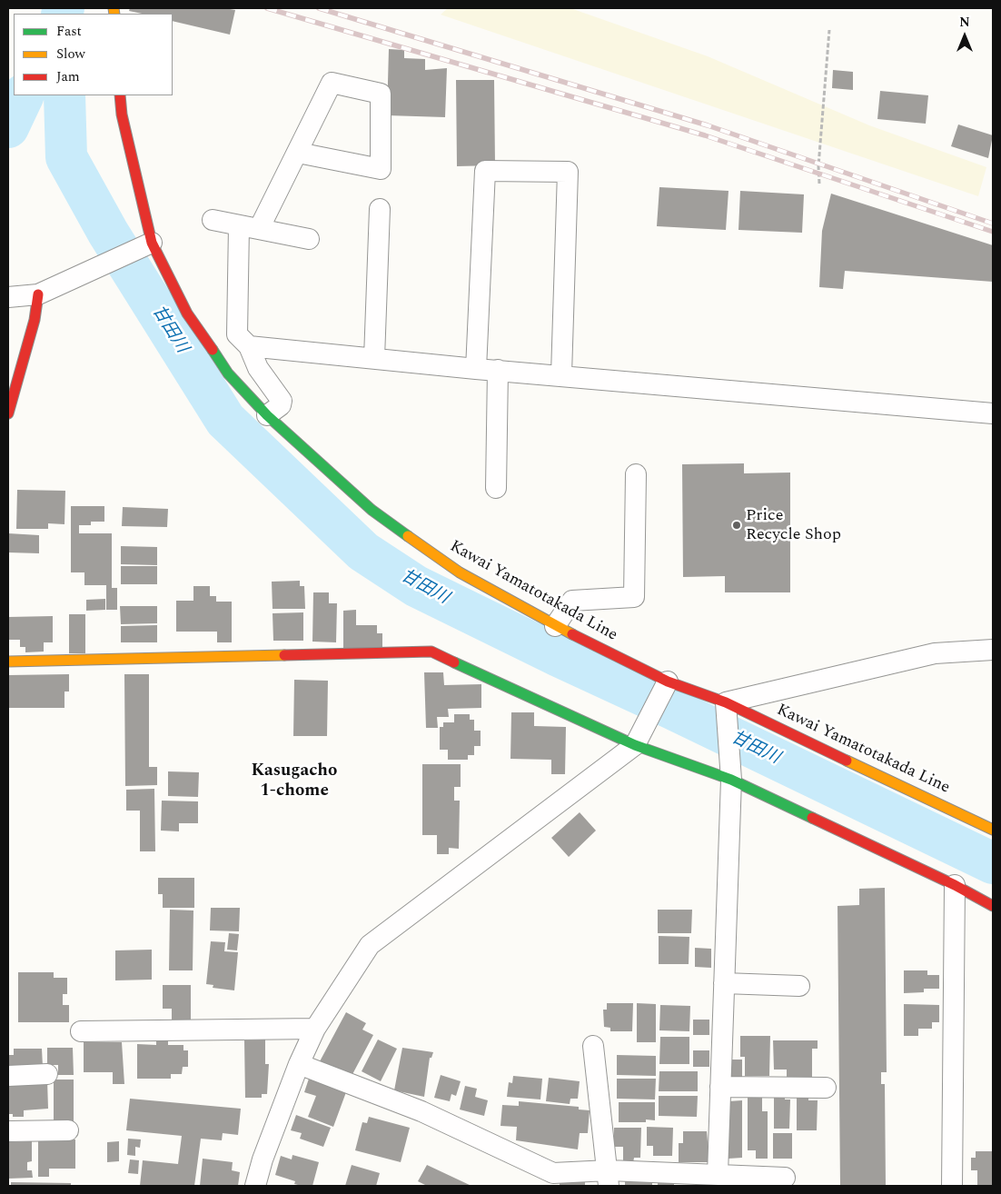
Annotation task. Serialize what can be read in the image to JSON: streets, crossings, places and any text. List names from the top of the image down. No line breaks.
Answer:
{"streets":{"main road":["Kawai Yamatotakada Line"]},"districts":["Kasugacho 1-chome"],"water":["甘田川"],"places":["Price Recycle Shop"],"legend":["Fast","Slow","Jam"],"north":"top"}
